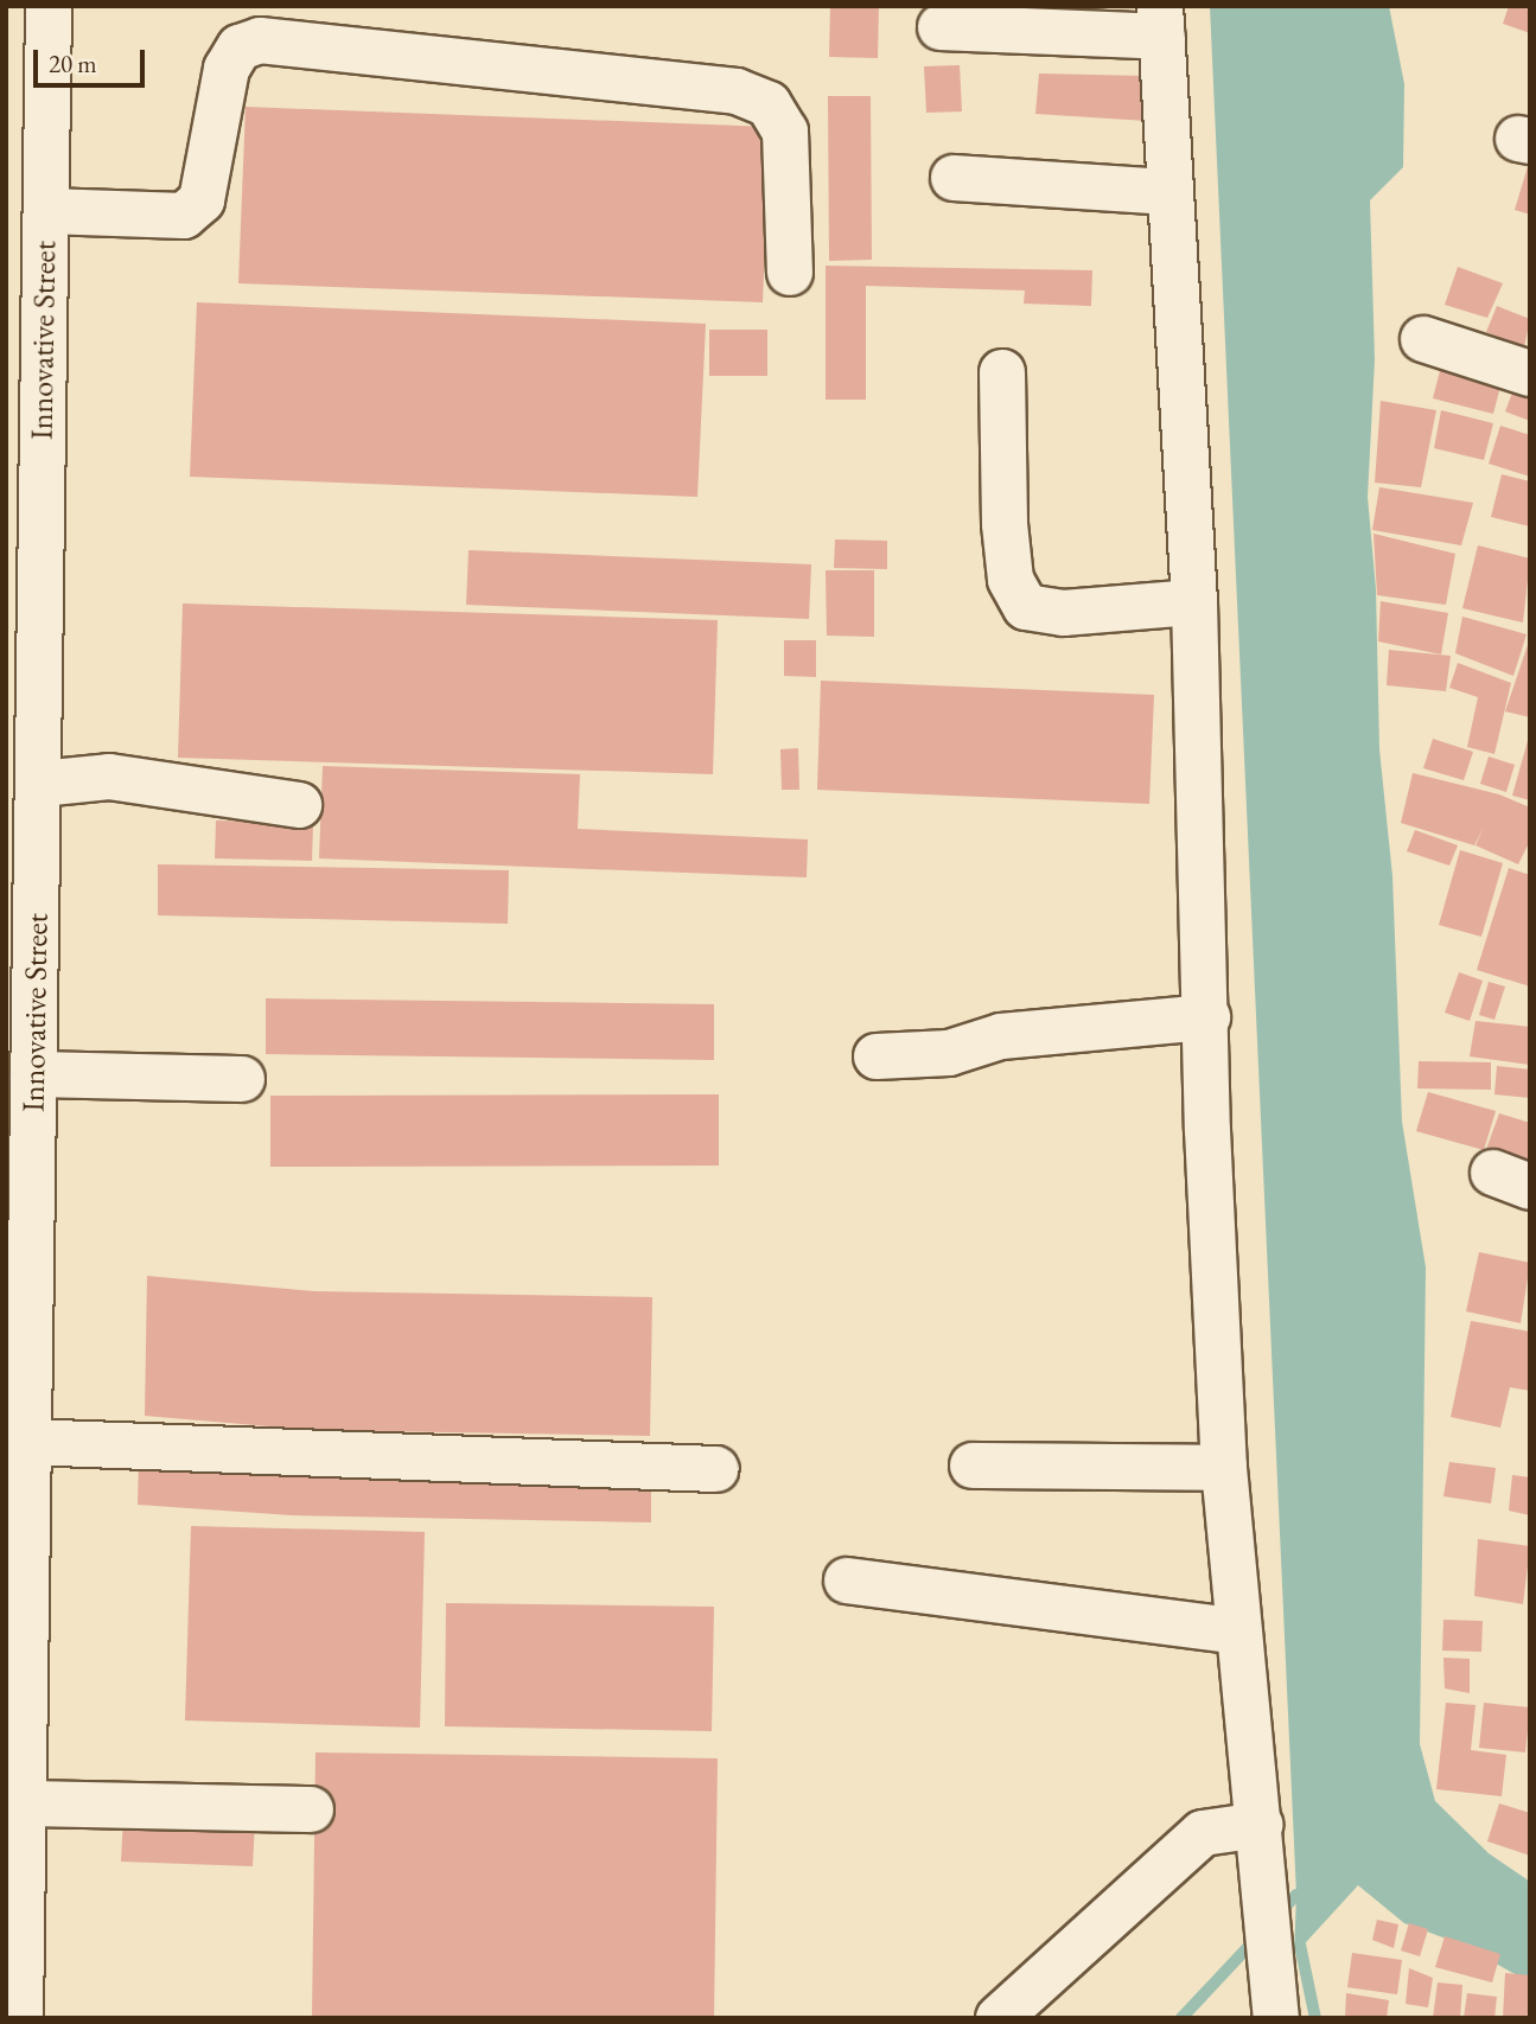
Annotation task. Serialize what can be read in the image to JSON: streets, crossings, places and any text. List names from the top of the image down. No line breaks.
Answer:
{"streets":{"street":["Innovative Street"]},"scale_bar":"20 m"}
